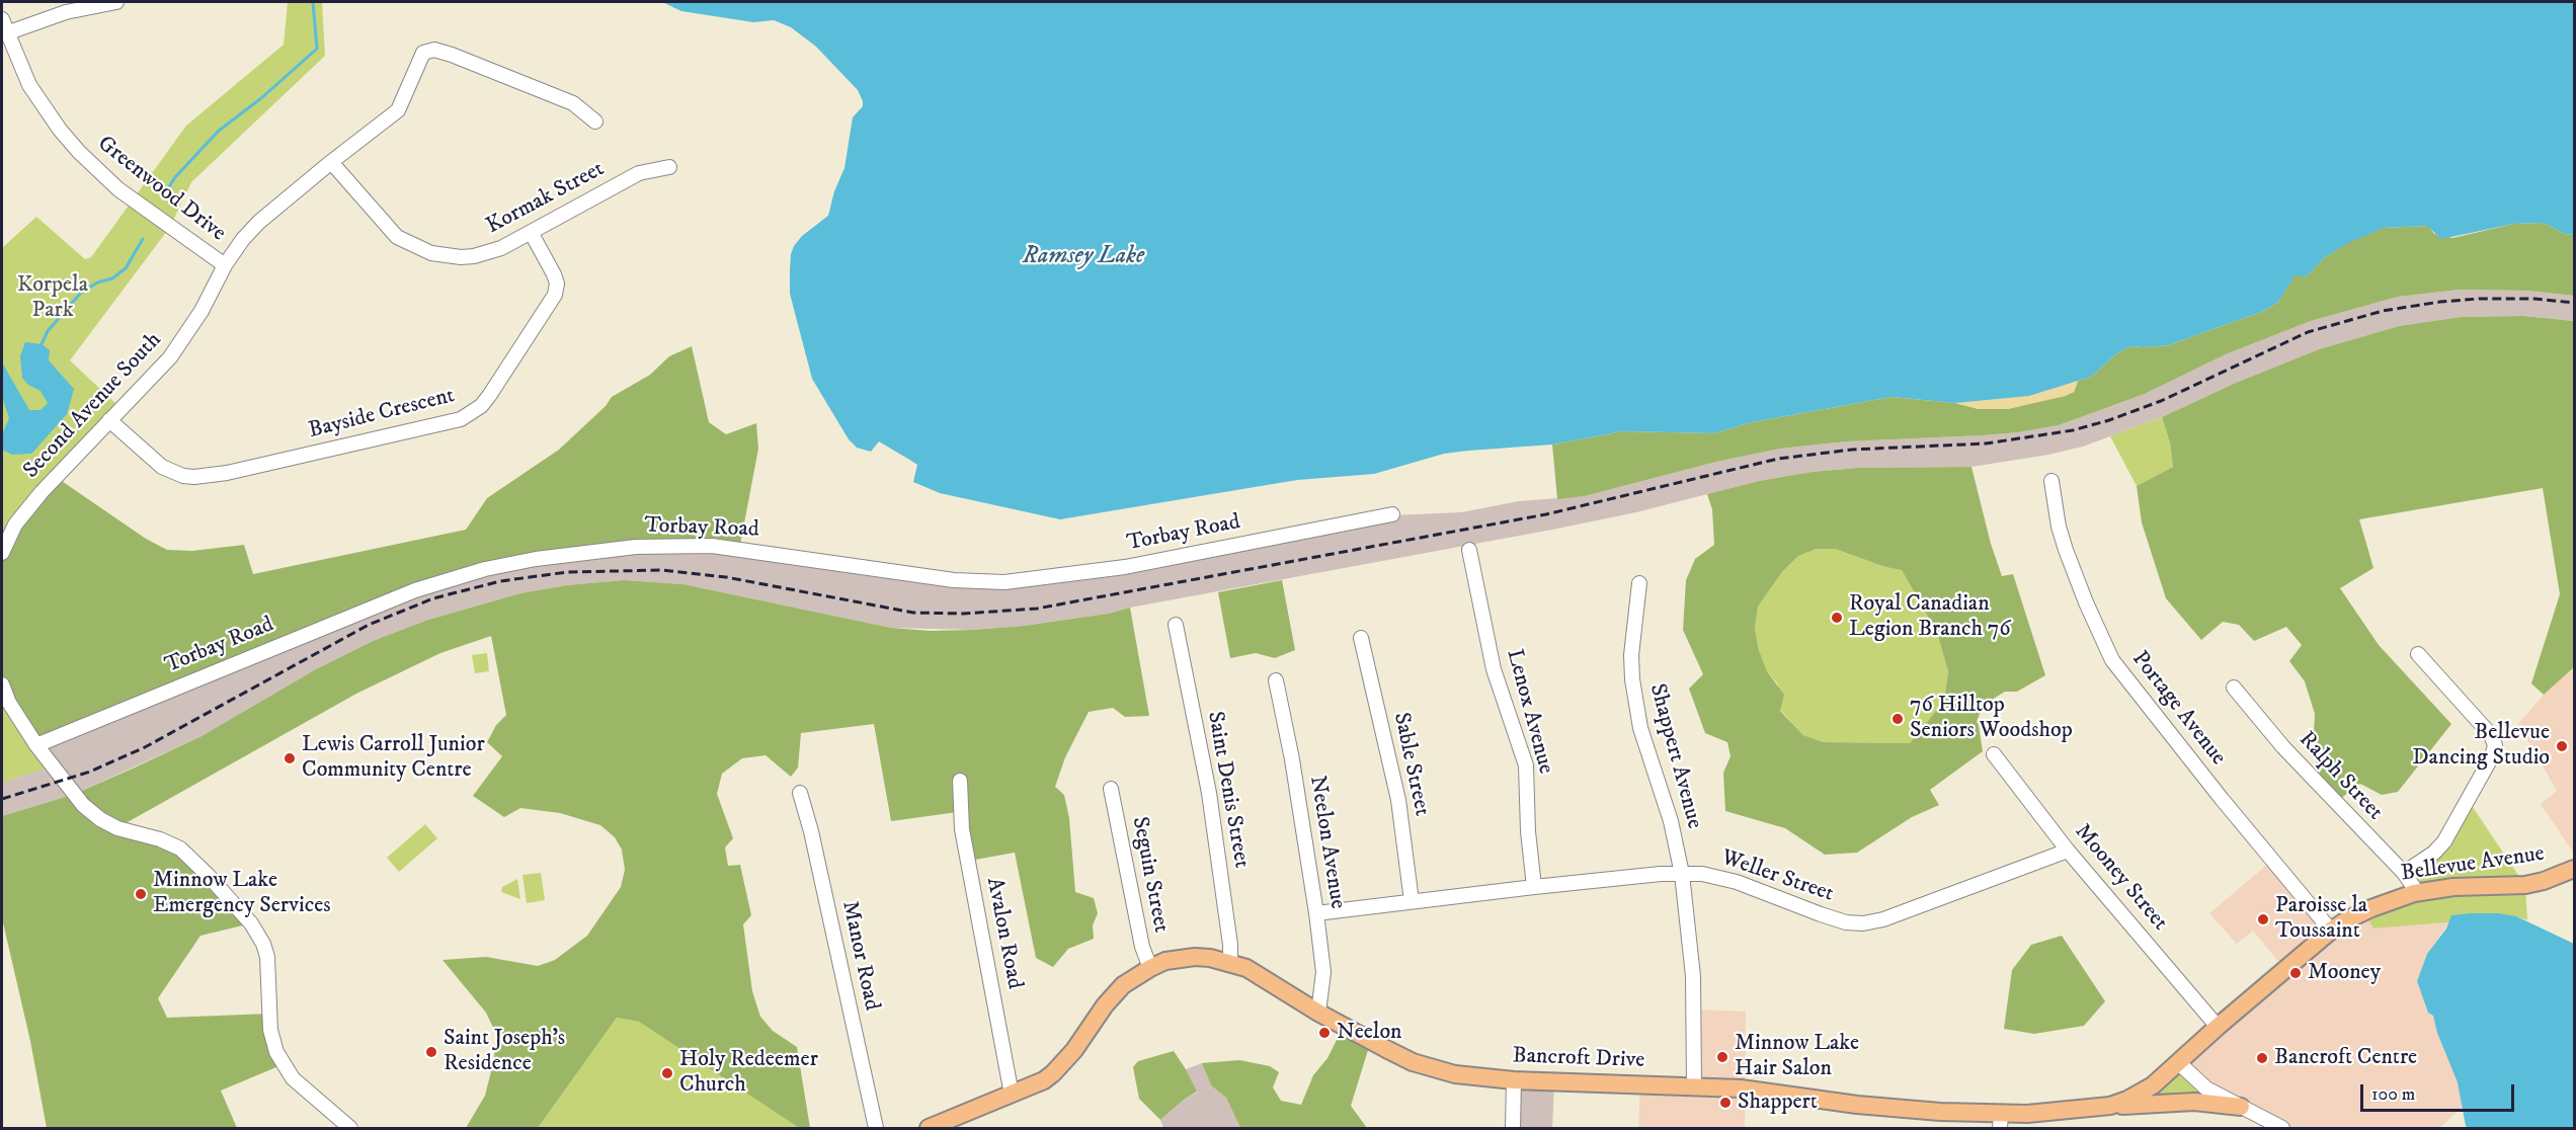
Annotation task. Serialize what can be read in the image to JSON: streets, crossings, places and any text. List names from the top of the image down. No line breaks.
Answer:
{"streets":{"main road":["Bellevue Avenue","Bancroft Drive"],"street":["Greenwood Drive","Kormak Street","Second Avenue South","Bayside Crescent","Torbay Road","Portage Avenue","Lenox Avenue","Shappert Avenue","Sable Street","Ralph Street","Saint Denis Street","Neelon Avenue","Seguin Street","Weller Street","Mooney Street","Avalon Road","Manor Road"]},"crossings":[["Greenwood Drive","Second Avenue South"],["Kormak Street","Second Avenue South"],["Kormak Street","Bayside Crescent"],["Second Avenue South","Bayside Crescent"],["Portage Avenue","Bellevue Avenue"],["Lenox Avenue","Weller Street"],["Shappert Avenue","Weller Street"],["Shappert Avenue","Bancroft Drive"],["Sable Street","Weller Street"],["Ralph Street","Bellevue Avenue"],["Saint Denis Street","Bancroft Drive"],["Neelon Avenue","Weller Street"],["Neelon Avenue","Bancroft Drive"],["Bellevue Avenue","Mooney Street"],["Bellevue Avenue","Bancroft Drive"],["Seguin Street","Bancroft Drive"],["Weller Street","Mooney Street"],["Avalon Road","Bancroft Drive"]],"water":["Ramsey Lake"],"parks":["Korpela Park"],"places":["Royal Canadian Legion Branch 76","76 Hilltop Seniors Woodshop","Bellevue Dancing Studio","Lewis Carroll Junior Community Centre","Minnow Lake Emergency Services","Paroisse la Toussaint","Mooney","Neelon","Saint Joseph's Residence","Minnow Lake Hair Salon","Bancroft Centre","Holy Redeemer Church","Shappert"],"scale_bar":"100 m"}
